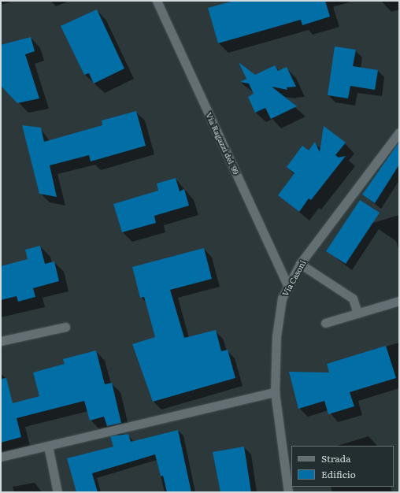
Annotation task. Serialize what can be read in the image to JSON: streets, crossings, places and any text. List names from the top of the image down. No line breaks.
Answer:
{"streets":{"street":["Via Ragazzi del '99","Via Casoni"]},"crossings":[["Via Ragazzi del '99","Via Casoni"]],"legend":["Strada","Edificio"]}
